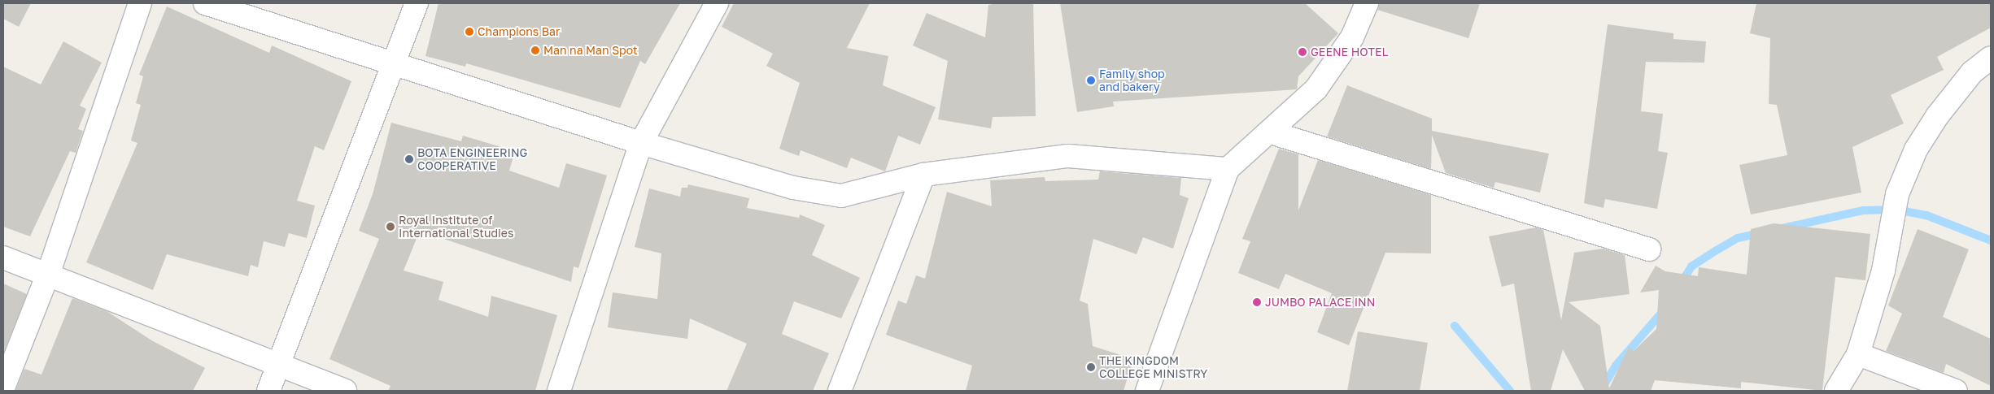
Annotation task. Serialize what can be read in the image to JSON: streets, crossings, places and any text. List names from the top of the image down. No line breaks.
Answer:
{"places":["Champions Bar","Man na Man Spot","GEENE HOTEL","Family shop and bakery","BOTA ENGINEERING COOPERATIVE","Royal Institute of International Studies","JUMBO PALACE INN","THE KINGDOM COLLEGE MINISTRY"]}
